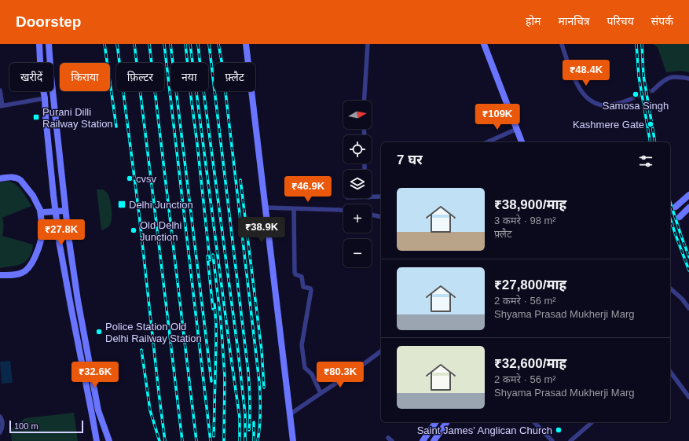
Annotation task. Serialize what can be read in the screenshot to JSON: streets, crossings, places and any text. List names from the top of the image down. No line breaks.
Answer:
{"places":{"other":["Samosa Singh","Kashmere Gate","cvsv","Old Delhi Junction","Police Station Old Delhi Railway Station","Saint James' Anglican Church"],"transit":["Purani Dilli Railway Station","Delhi Junction"]},"scale_bar":"100 m","north":"right","page":{"header":"Doorstep","nav":["होम","मानचित्र","परिचय","संपर्क"],"price":["₹48.4K","₹109K","₹46.9K","₹38.9K","₹27.8K","₹32.6K","₹80.3K"],"chip":["खरीदें","किराया","फ़िल्टर","नया","फ़्लैट"],"map_buttons":["+","−"],"heading":"7 घर","list":[{"name":"₹38,900/माह","note":"3 कमरे · 98 m² · फ़्लैट"},{"name":"₹27,800/माह","note":"2 कमरे · 56 m² · Shyama Prasad Mukherji Marg"},{"name":"₹32,600/माह","note":"2 कमरे · 56 m² · Shyama Prasad Mukherji Marg"}],"scale":"100 m"}}
